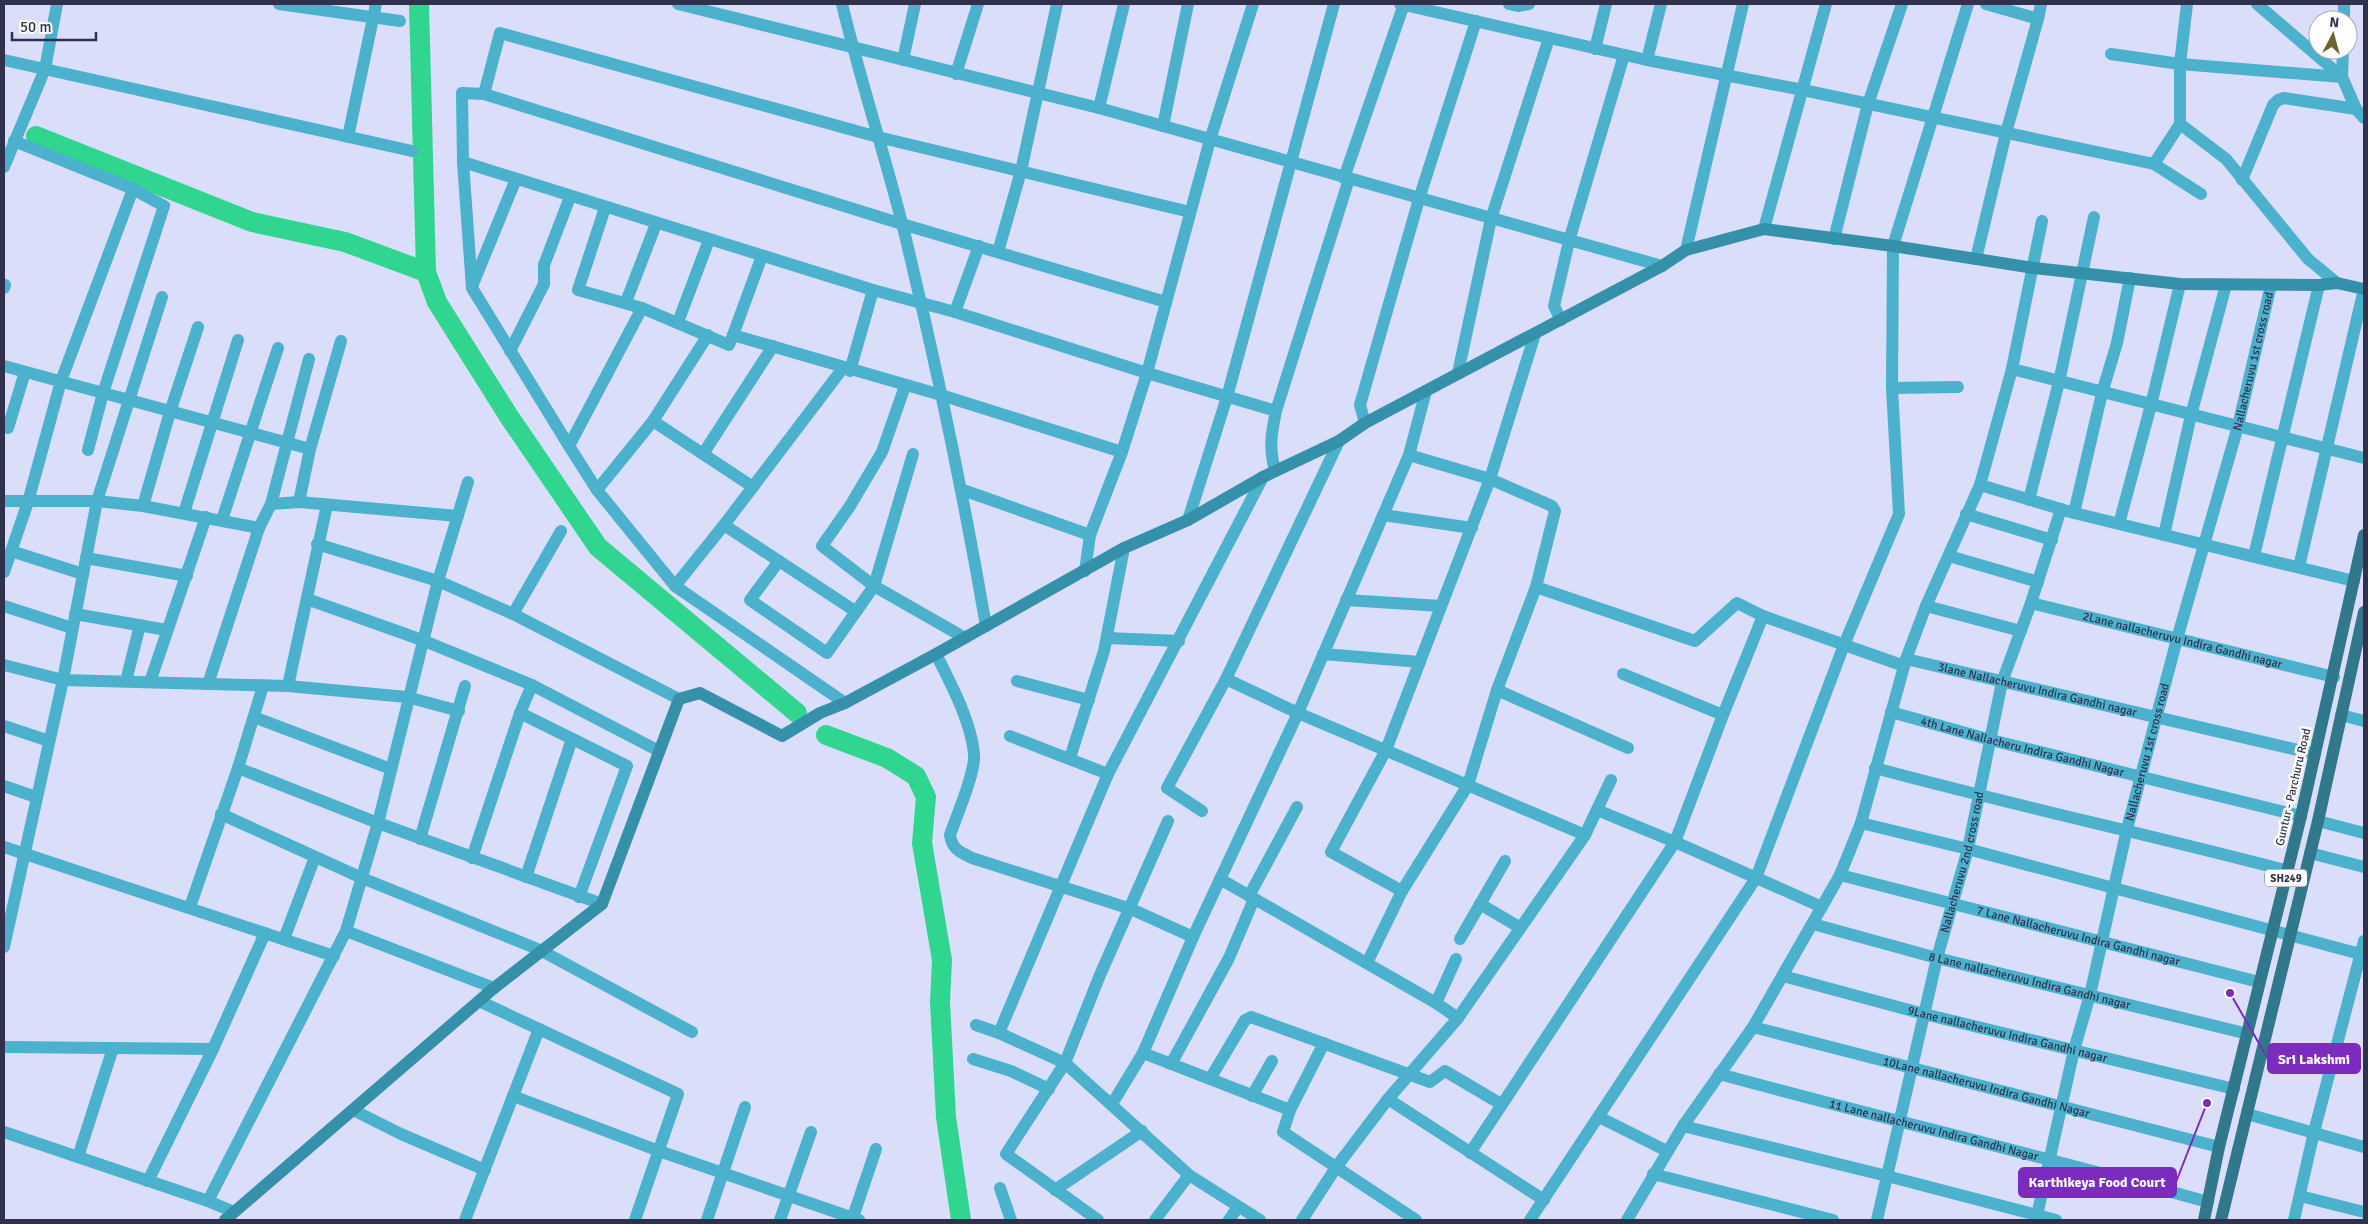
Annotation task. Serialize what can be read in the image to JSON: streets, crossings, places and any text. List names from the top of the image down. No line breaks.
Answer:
{"streets":{"main road":["Guntur - Parchuru Road","SH249"],"street":["Nallacheruvu 1st cross road","2Lane nallacheruvu Indira Gandhi nagar","3lane Nallacheruvu Indira Gandhi nagar","4th Lane Nallacheru Indira Gandhi Nagar","Nallacheruvu 2nd cross road","7 Lane Nallacheruvu Indira Gandhi nagar","8 Lane nallacheruvu Indira Gandhi nagar","9Lane nallacheruvu Indira Gandhi nagar","10Lane nallacheruvu Indira Gandhi Nagar","11 Lane nallacheruvu Indira Gandhi Nagar"]},"crossings":[["Nallacheruvu 1st cross road","2Lane nallacheruvu Indira Gandhi nagar"],["Nallacheruvu 1st cross road","3lane Nallacheruvu Indira Gandhi nagar"],["Nallacheruvu 1st cross road","4th Lane Nallacheru Indira Gandhi Nagar"],["Nallacheruvu 1st cross road","7 Lane Nallacheruvu Indira Gandhi nagar"],["Nallacheruvu 1st cross road","8 Lane nallacheruvu Indira Gandhi nagar"],["Nallacheruvu 1st cross road","9Lane nallacheruvu Indira Gandhi nagar"],["Nallacheruvu 1st cross road","10Lane nallacheruvu Indira Gandhi Nagar"],["Nallacheruvu 1st cross road","11 Lane nallacheruvu Indira Gandhi Nagar"],["2Lane nallacheruvu Indira Gandhi nagar","Guntur - Parchuru Road"],["2Lane nallacheruvu Indira Gandhi nagar","Nallacheruvu 2nd cross road"],["3lane Nallacheruvu Indira Gandhi nagar","Guntur - Parchuru Road"],["3lane Nallacheruvu Indira Gandhi nagar","Nallacheruvu 2nd cross road"],["4th Lane Nallacheru Indira Gandhi Nagar","Guntur - Parchuru Road"],["4th Lane Nallacheru Indira Gandhi Nagar","Nallacheruvu 2nd cross road"],["Guntur - Parchuru Road","7 Lane Nallacheruvu Indira Gandhi nagar"],["Guntur - Parchuru Road","8 Lane nallacheruvu Indira Gandhi nagar"],["Guntur - Parchuru Road","9Lane nallacheruvu Indira Gandhi nagar"],["Guntur - Parchuru Road","10Lane nallacheruvu Indira Gandhi Nagar"],["Guntur - Parchuru Road","11 Lane nallacheruvu Indira Gandhi Nagar"],["Nallacheruvu 2nd cross road","7 Lane Nallacheruvu Indira Gandhi nagar"],["Nallacheruvu 2nd cross road","8 Lane nallacheruvu Indira Gandhi nagar"],["Nallacheruvu 2nd cross road","9Lane nallacheruvu Indira Gandhi nagar"],["Nallacheruvu 2nd cross road","10Lane nallacheruvu Indira Gandhi Nagar"],["Nallacheruvu 2nd cross road","11 Lane nallacheruvu Indira Gandhi Nagar"]],"places":["Sri Lakshmi","Karthikeya Food Court"],"scale_bar":"50 m","north":"top"}
